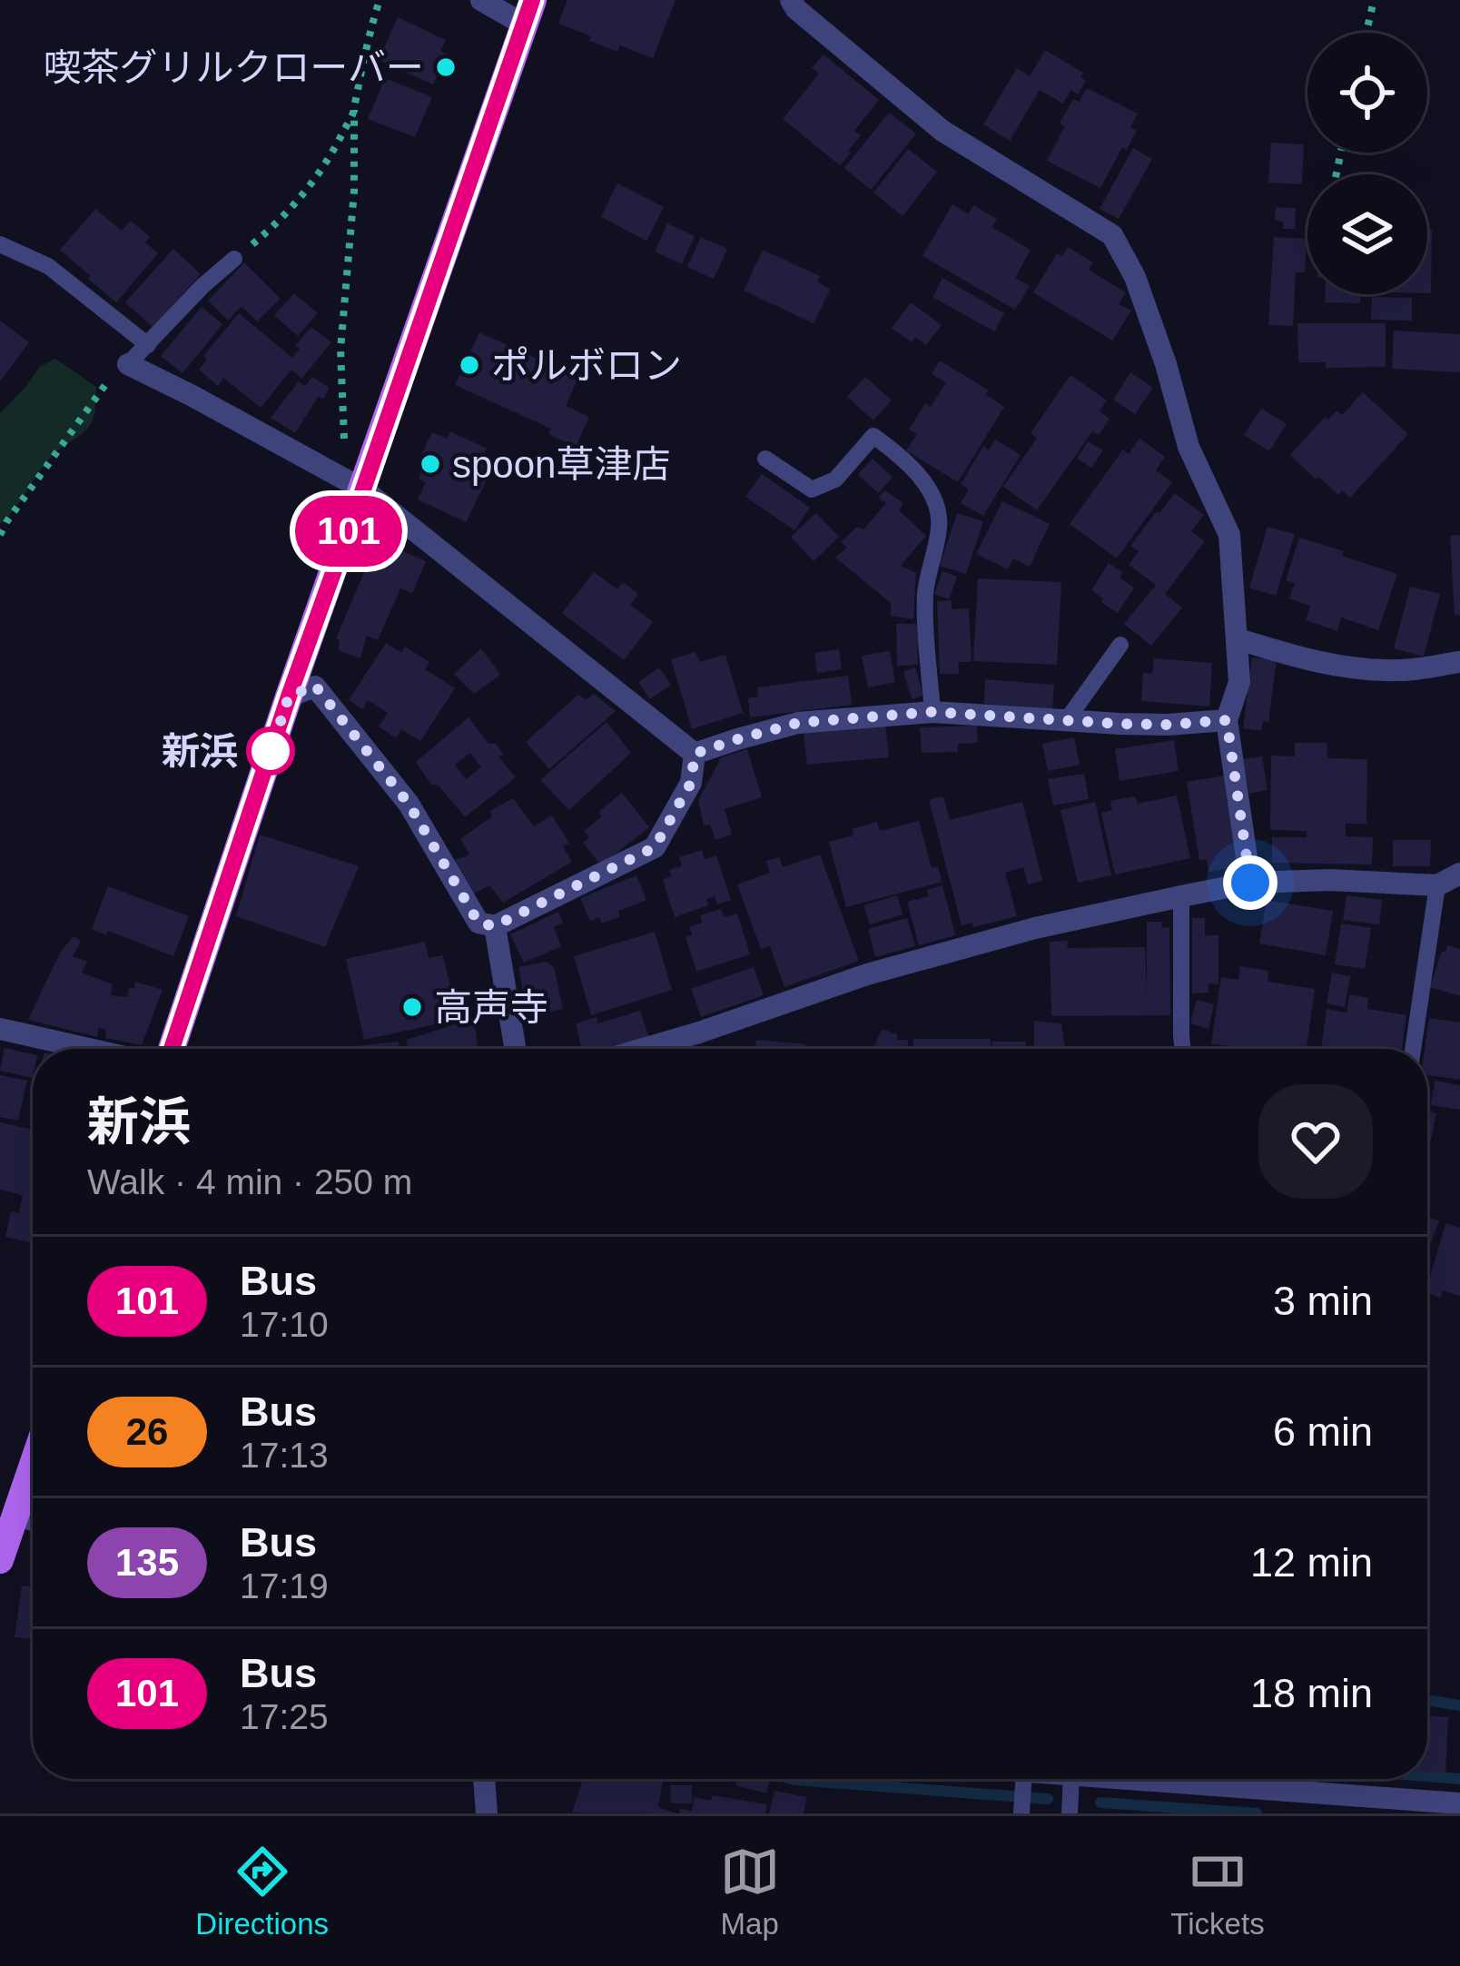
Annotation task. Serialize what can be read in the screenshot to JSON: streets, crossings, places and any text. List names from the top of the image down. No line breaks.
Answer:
{"places":["喫茶グリルクローバー","ポルボロン","spoon草津店","新浜","高声寺"],"lines":["bus line 101"],"page":{"on_map":"101","heading":["新浜","Walk · 4 min · 250 m"],"list":[{"mark":"101","name":"Bus","note":"17:10","value":"3 min"},{"mark":"26","name":"Bus","note":"17:13","value":"6 min"},{"mark":"135","name":"Bus","note":"17:19","value":"12 min"},{"mark":"101","name":"Bus","note":"17:25","value":"18 min"}],"tabs":["Directions","Map","Tickets"]}}
